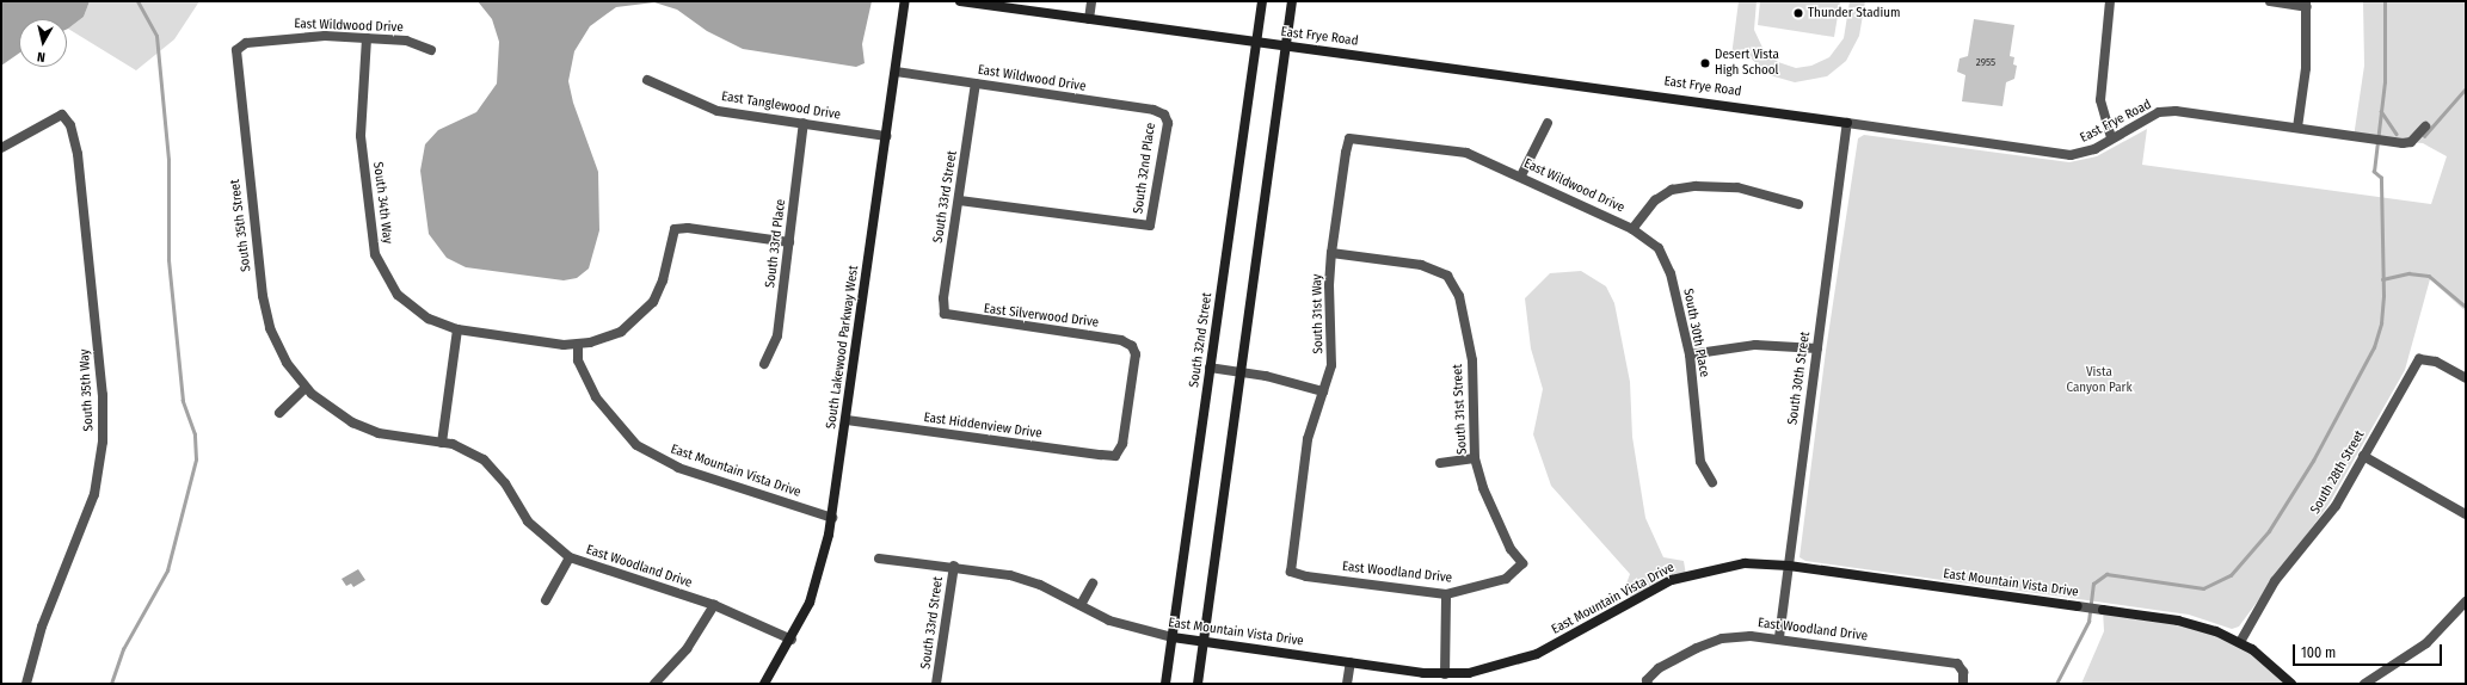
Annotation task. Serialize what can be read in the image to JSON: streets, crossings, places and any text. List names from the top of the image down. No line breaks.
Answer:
{"streets":{"street":["East Wildwood Drive","East Frye Road","East Tanglewood Drive","South 32nd Place","South 33rd Street","South 34th Way","South 35th Street","South 33rd Place","South 31st Way","East Silverwood Drive","South 30th Place","South 32nd Street","South Lakewood Parkway West","South 30th Street","South 35th Way","South 31st Street","East Hiddenview Drive","East Mountain Vista Drive","South 28th Street","East Woodland Drive"]},"crossings":[["East Wildwood Drive","South 32nd Place"],["East Wildwood Drive","South 33rd Street"],["East Wildwood Drive","South 34th Way"],["East Wildwood Drive","South 35th Street"],["East Wildwood Drive","South 31st Way"],["East Wildwood Drive","South 30th Place"],["East Wildwood Drive","South Lakewood Parkway West"],["East Frye Road","South 32nd Street"],["East Frye Road","South 30th Street"],["East Tanglewood Drive","South 33rd Place"],["East Tanglewood Drive","South Lakewood Parkway West"],["South 32nd Place","South 33rd Street"],["South 33rd Street","East Silverwood Drive"],["South 33rd Street","East Mountain Vista Drive"],["South 35th Street","East Woodland Drive"],["South 31st Way","South 31st Street"],["South 31st Way","East Woodland Drive"],["East Silverwood Drive","East Hiddenview Drive"],["South 32nd Street","East Mountain Vista Drive"],["South Lakewood Parkway West","East Hiddenview Drive"],["South Lakewood Parkway West","East Mountain Vista Drive"],["South Lakewood Parkway West","East Woodland Drive"],["South 30th Street","East Mountain Vista Drive"],["South 30th Street","East Woodland Drive"],["South 31st Street","East Woodland Drive"],["East Mountain Vista Drive","South 28th Street"]],"parks":["Vista Canyon Park"],"places":["Thunder Stadium","Desert Vista High School"],"house_numbers":["2955"],"scale_bar":"100 m","north":"bottom"}
